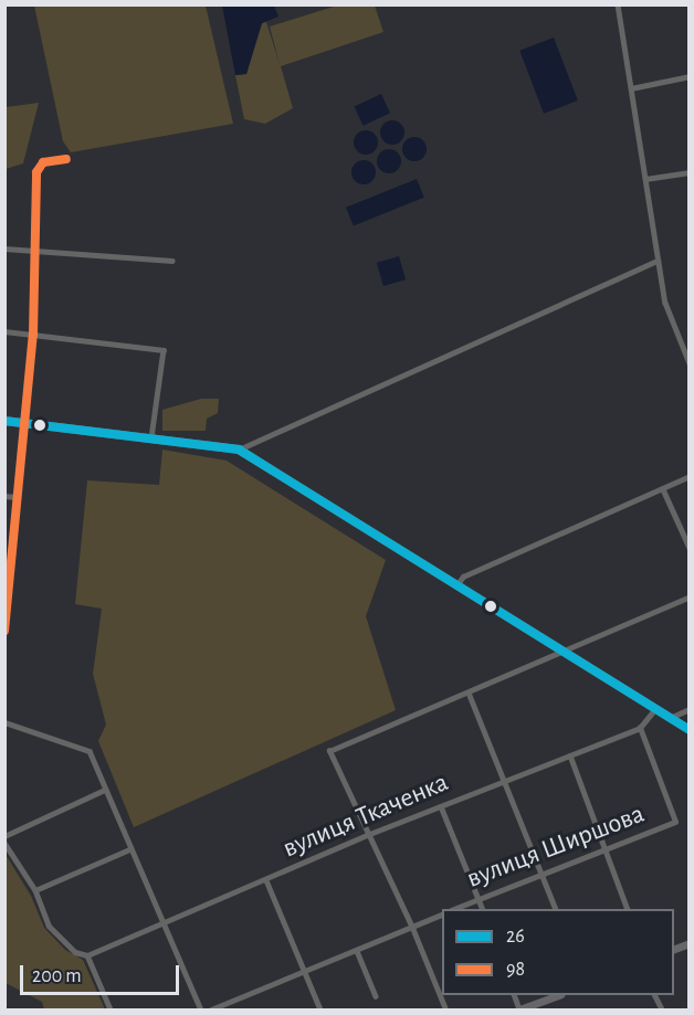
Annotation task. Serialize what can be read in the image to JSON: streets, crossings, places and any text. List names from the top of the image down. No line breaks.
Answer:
{"streets":{"street":["вулиця Ткаченка","вулиця Ширшова"]},"crossings":[["вулиця Ткаченка","вулиця Ширшова"]],"lines":["transit line 98","transit line 26"],"legend":["26","98"],"scale_bar":"200 m"}
